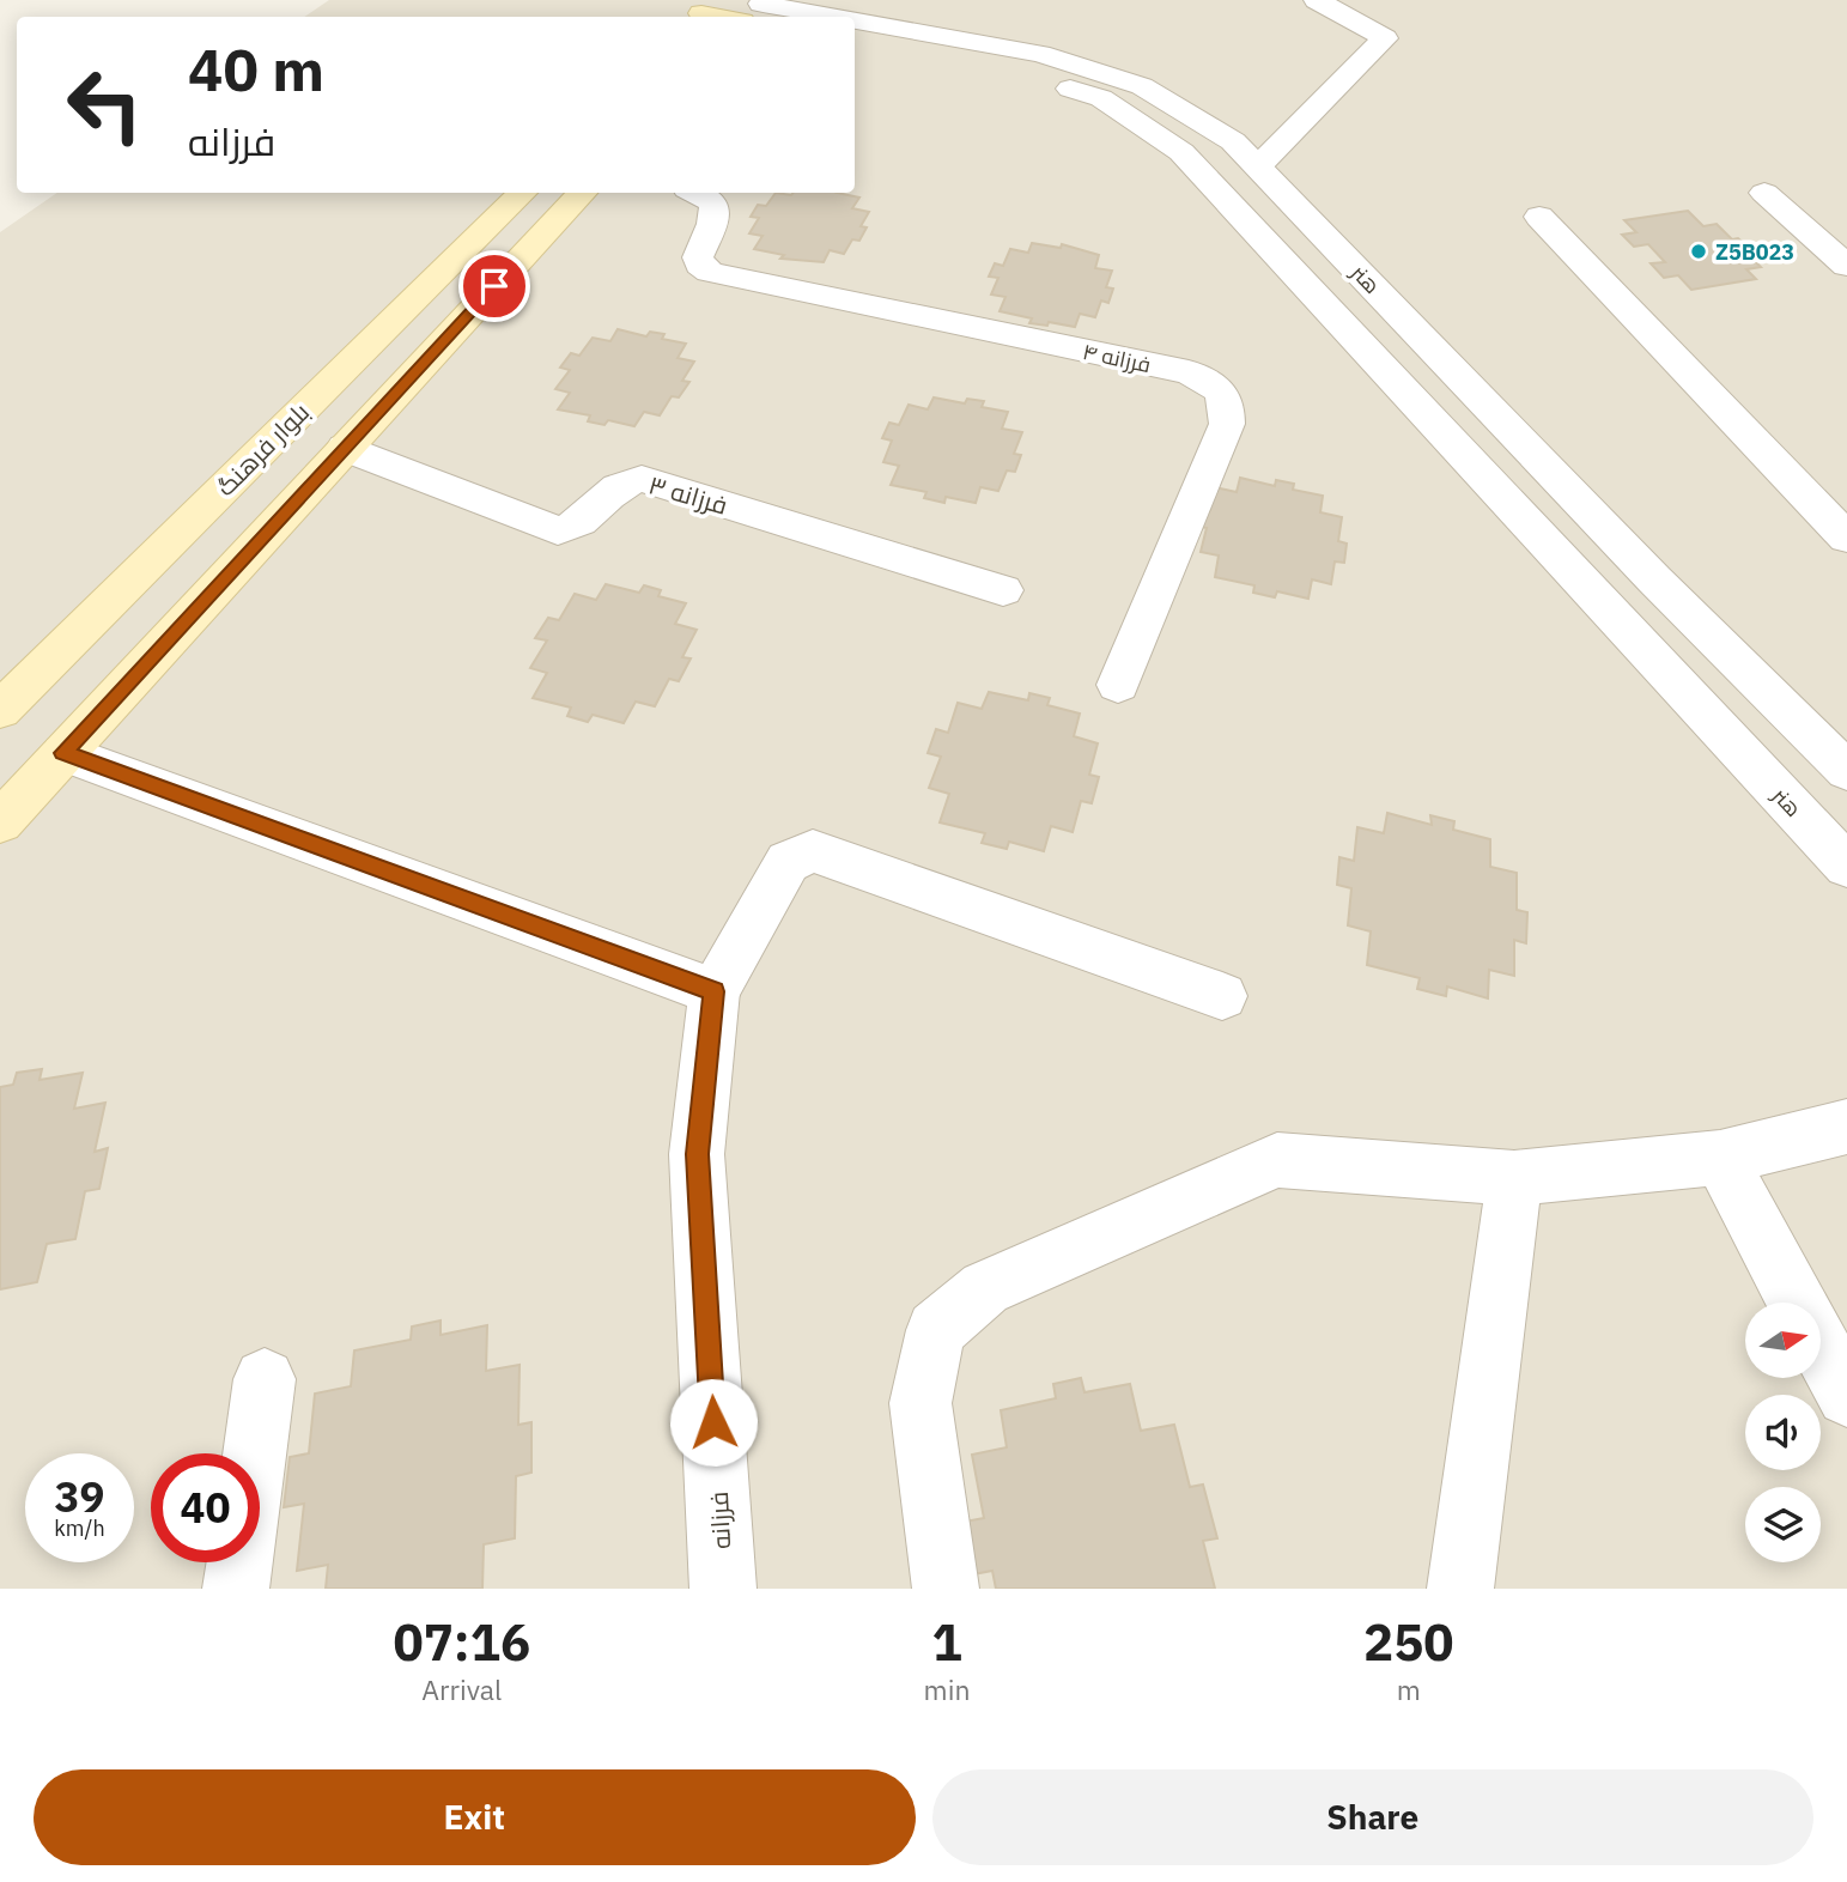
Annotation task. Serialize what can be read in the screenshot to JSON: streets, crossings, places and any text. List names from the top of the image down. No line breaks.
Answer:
{"streets":{"main road":["بلوار فرهنگ"],"street":["هنر","فرزانه ۴","فرزانه ۳","فرزانه"]},"places":["Z5B023"],"north":"right","page":{"turn":["40 m","فرزانه"],"speed":"39 km/h","limit":"40","eta":["07:16","Arrival","1","min","250","m"],"buttons":["Exit","Share"]}}
